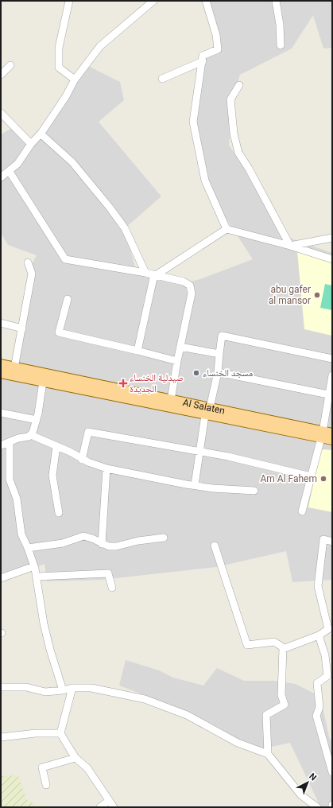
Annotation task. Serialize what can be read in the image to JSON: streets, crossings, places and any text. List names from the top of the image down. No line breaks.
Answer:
{"streets":{"main road":["Al Salaten"]},"places":{"other":["abu gafer al mansor","مسجد الخنساء","Am Al Fahem"],"health":["صيدلية الخنساء الجديدة"]},"north":"top right"}
